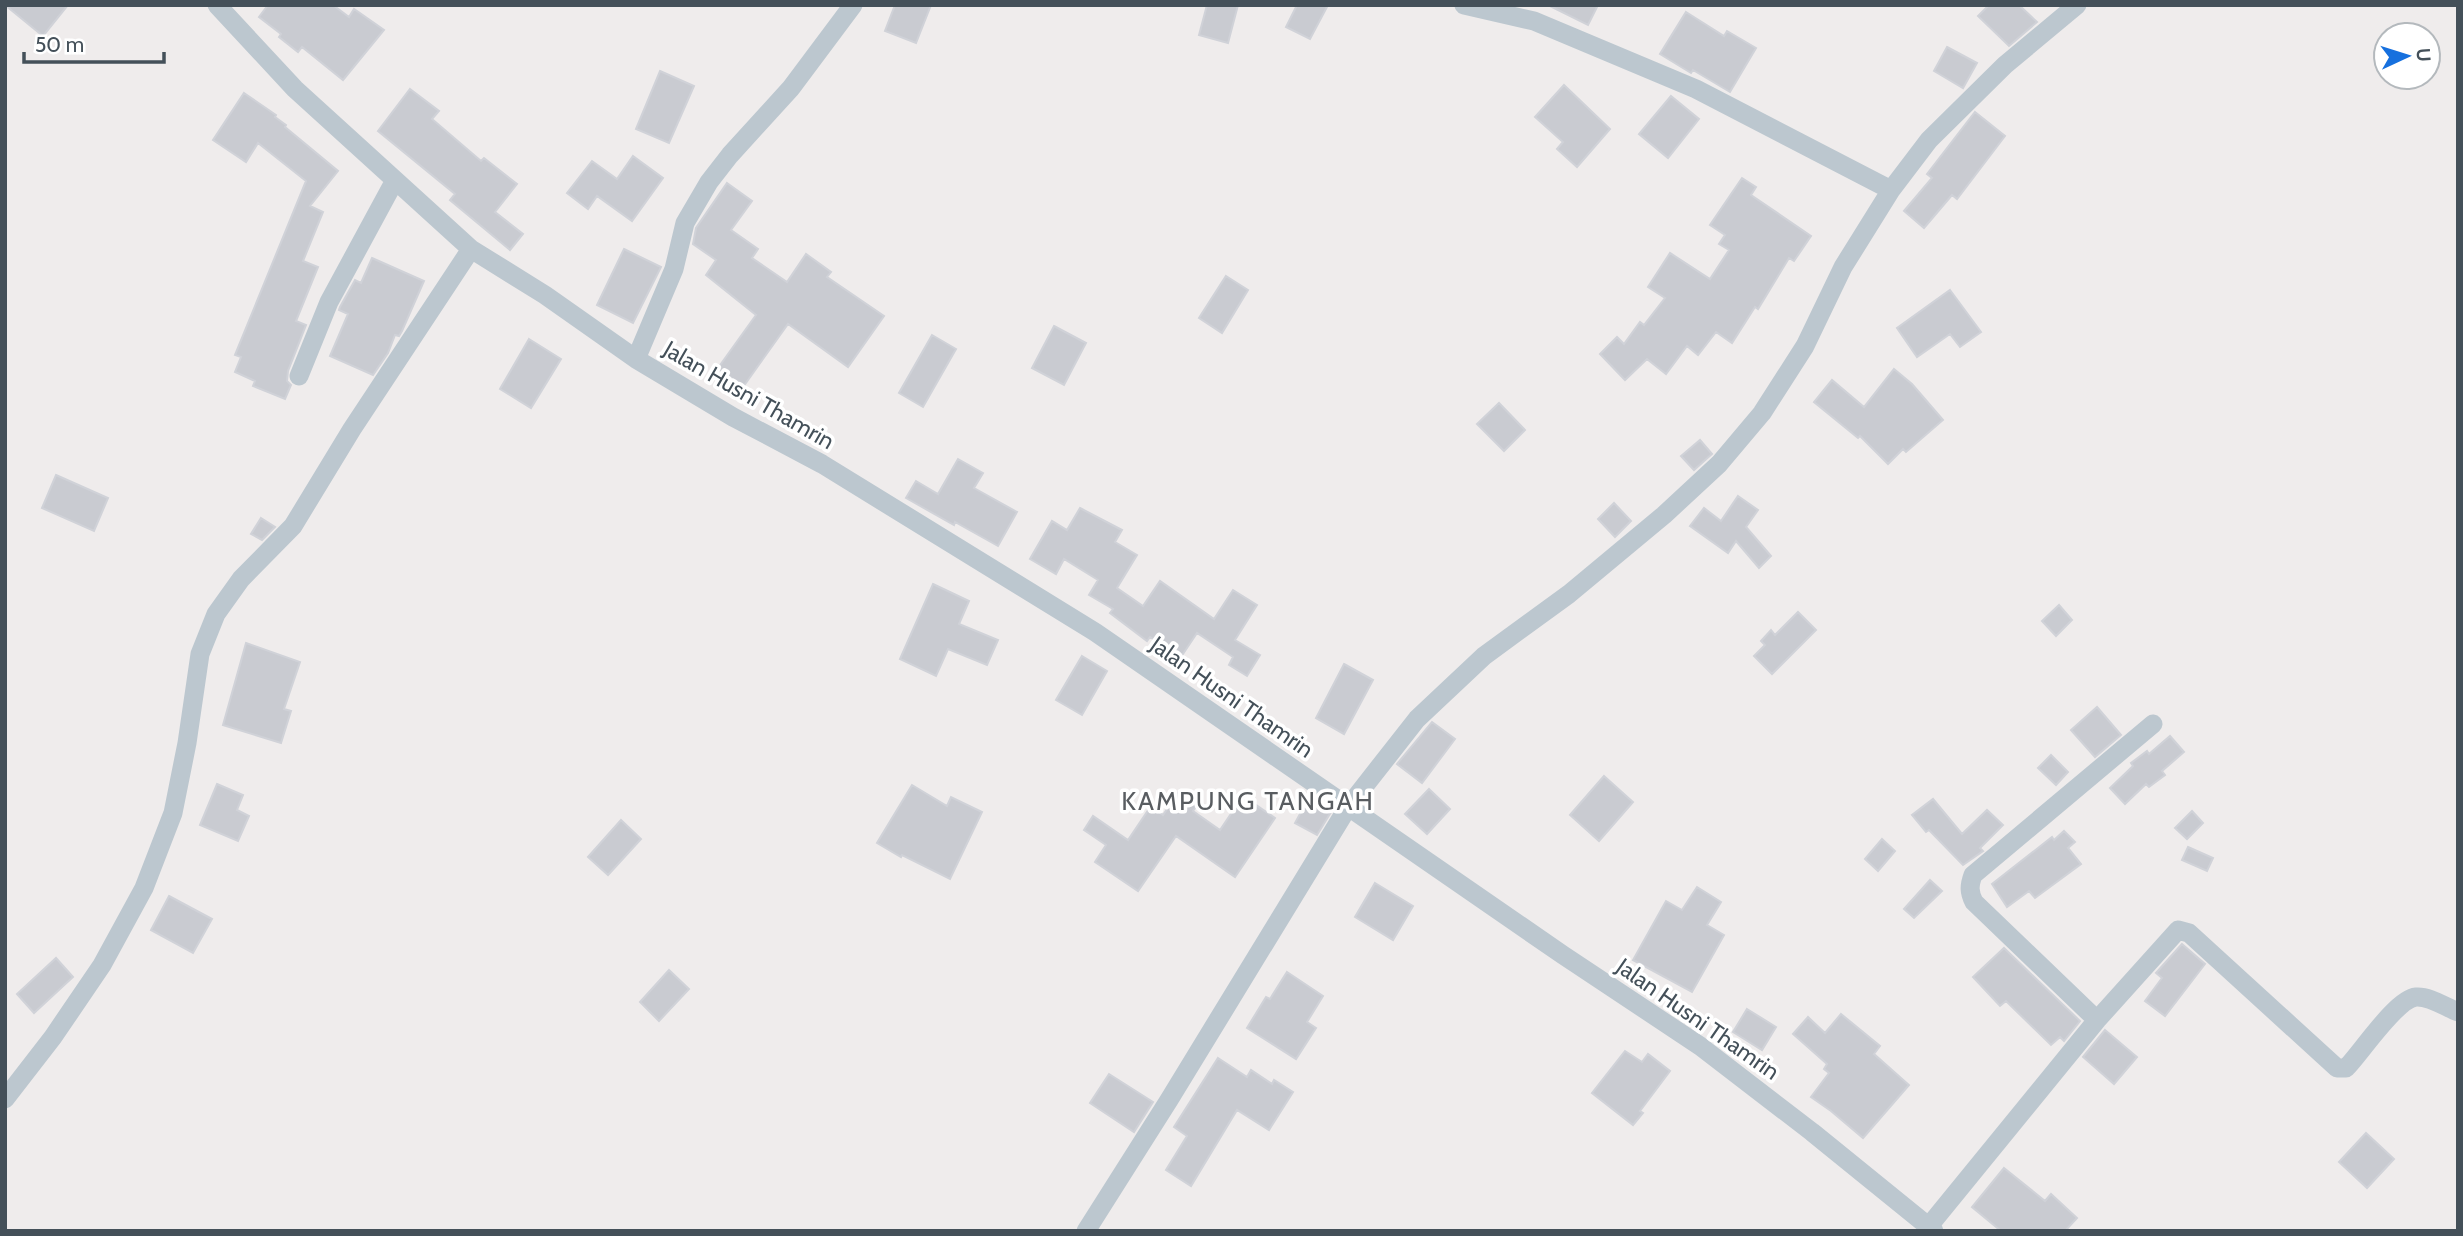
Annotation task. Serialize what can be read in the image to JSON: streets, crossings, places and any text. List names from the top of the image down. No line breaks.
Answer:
{"streets":{"street":["Jalan Husni Thamrin"]},"districts":["KAMPUNG TANGAH"],"scale_bar":"50 m","north":"right"}
